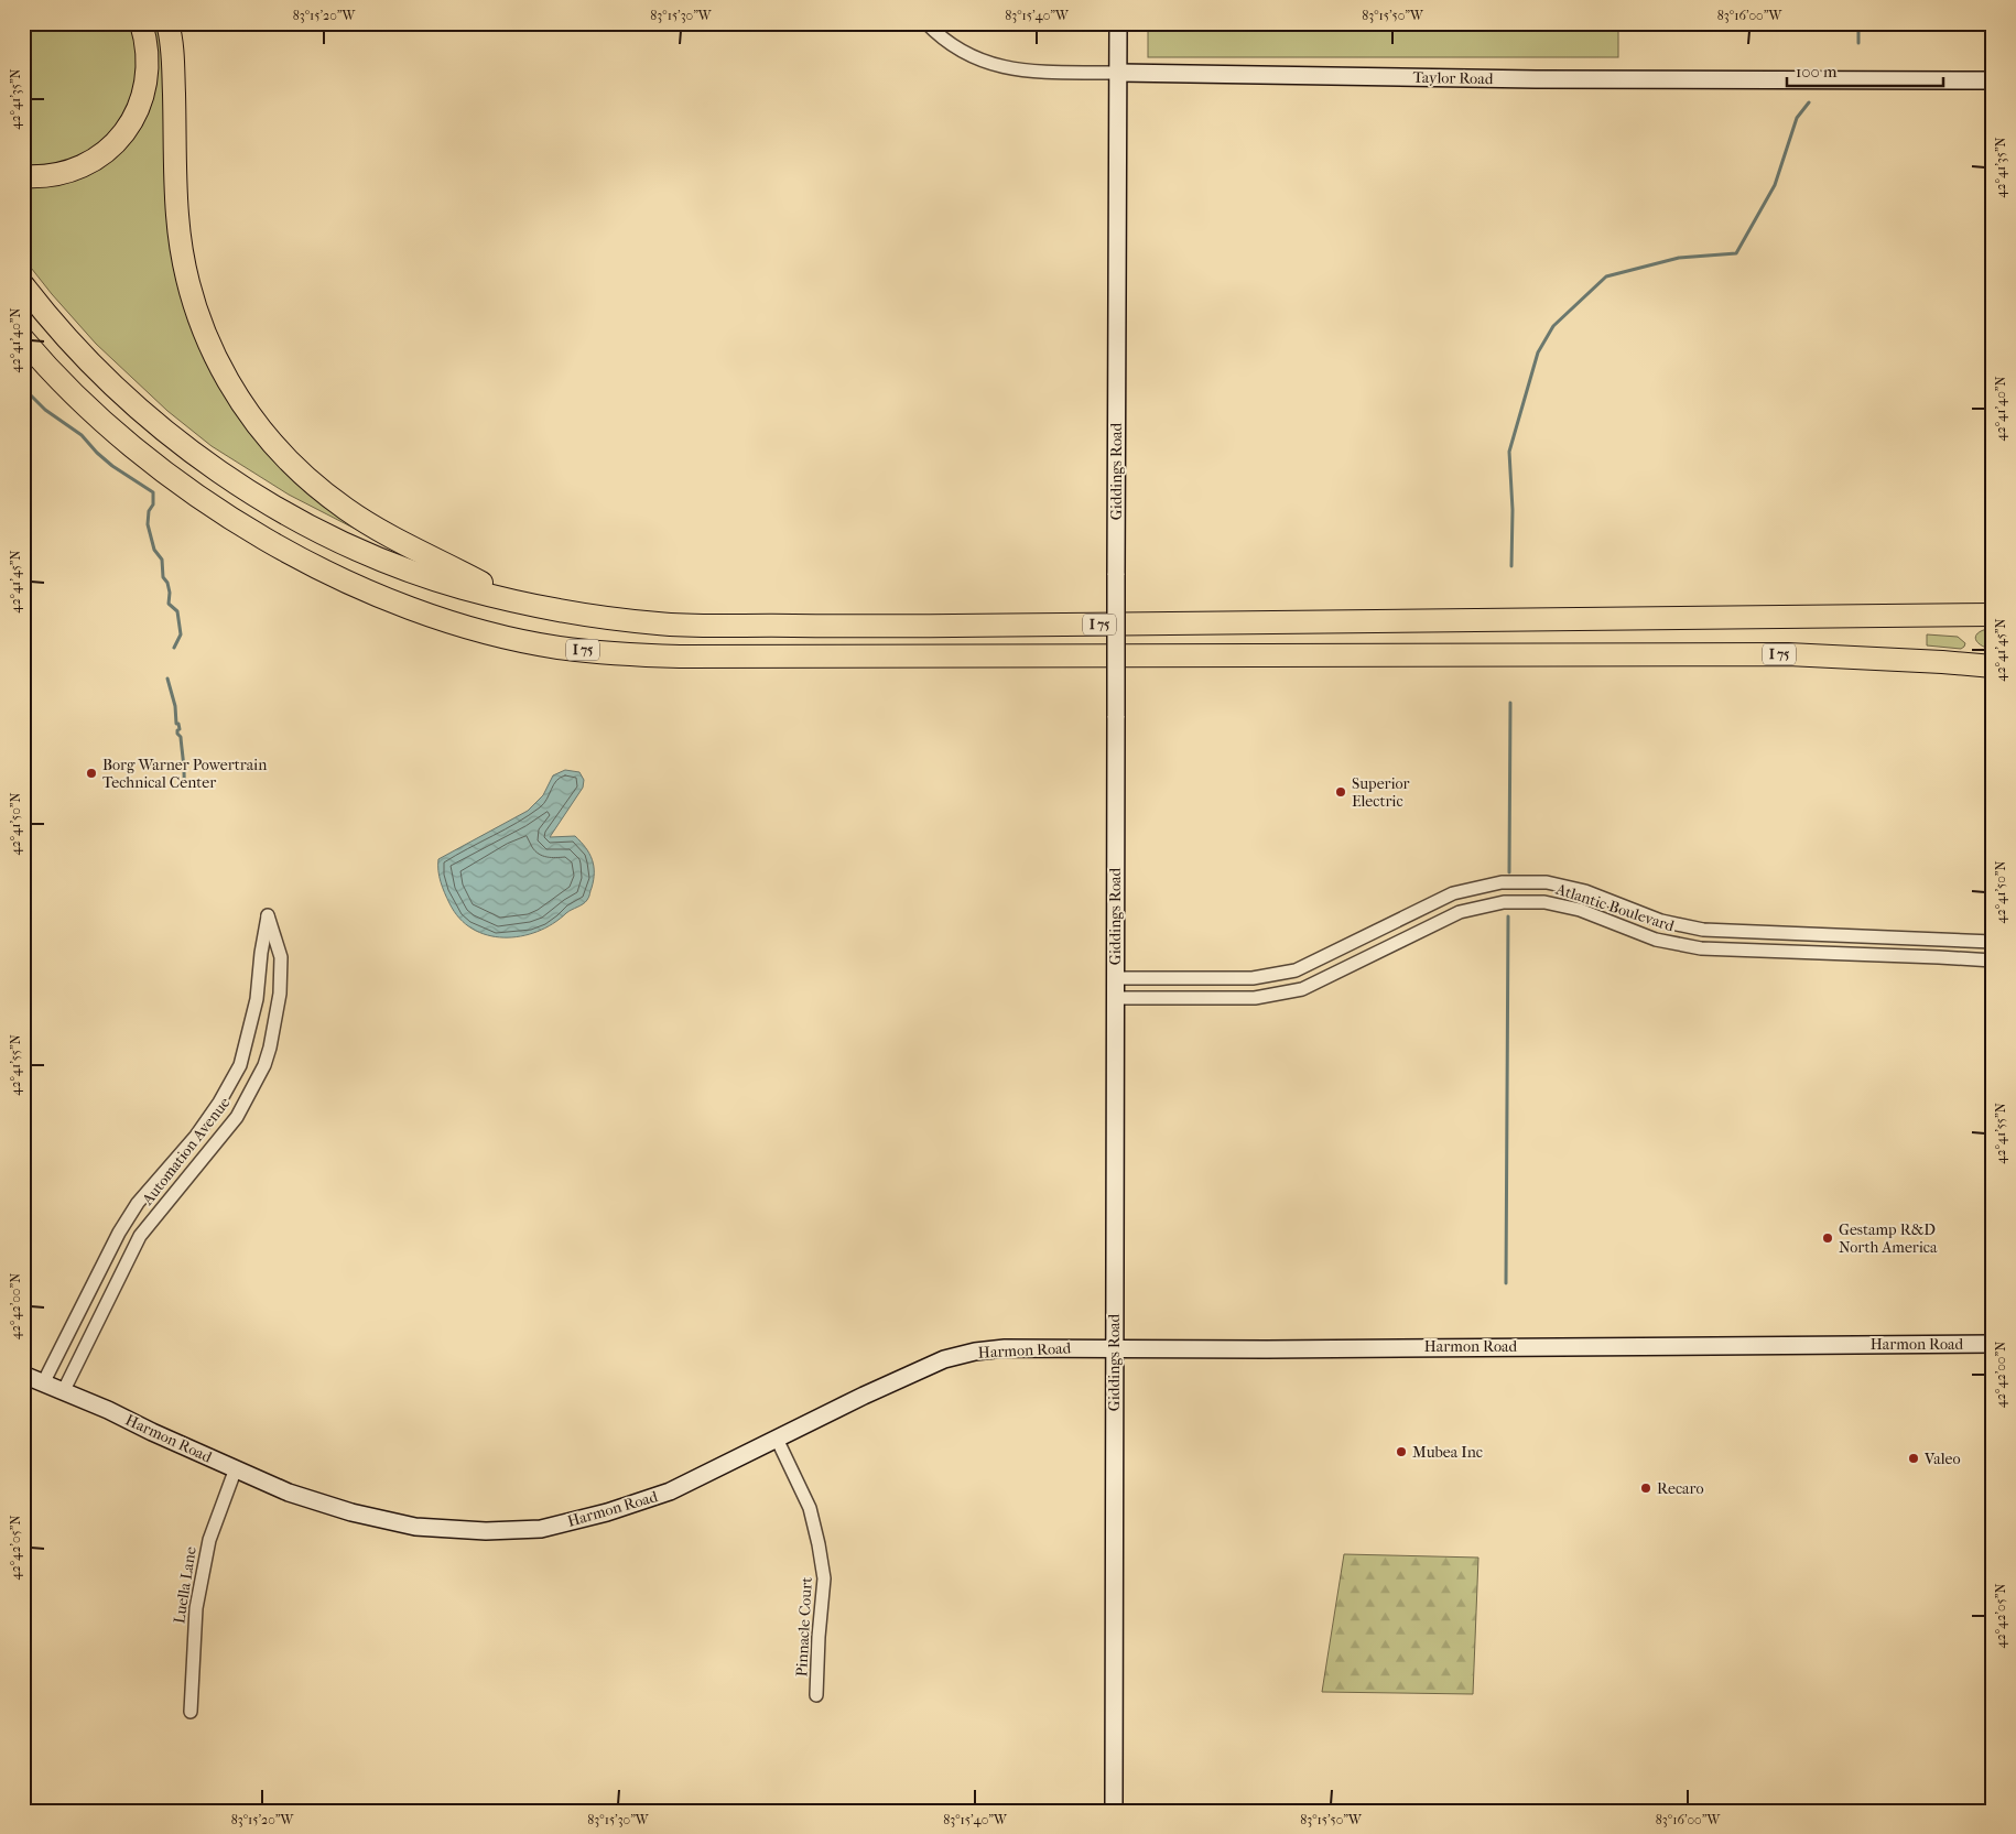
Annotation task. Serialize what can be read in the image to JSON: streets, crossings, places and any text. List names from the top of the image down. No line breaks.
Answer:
{"streets":{"highway":["I 75"],"street":["Taylor Road","Giddings Road","Atlantic Boulevard","Automation Avenue","Harmon Road","Luella Lane","Pinnacle Court"]},"crossings":[["Taylor Road","Giddings Road"],["Giddings Road","Atlantic Boulevard"],["Giddings Road","Harmon Road"],["Automation Avenue","Harmon Road"],["Harmon Road","Luella Lane"],["Harmon Road","Pinnacle Court"]],"places":["Borg Warner Powertrain Technical Center","Superior Electric","Gestamp R&D North America","Mubea Inc","Valeo","Recaro"],"scale_bar":"100 m","coordinates":["83°15'20\"W","83°15'30\"W","83°15'40\"W","83°15'50\"W","83°16'00\"W","42°41'35\"N","42°41'40\"N","42°41'45\"N","42°41'50\"N","42°41'55\"N","42°42'00\"N","42°42'05\"N"]}
